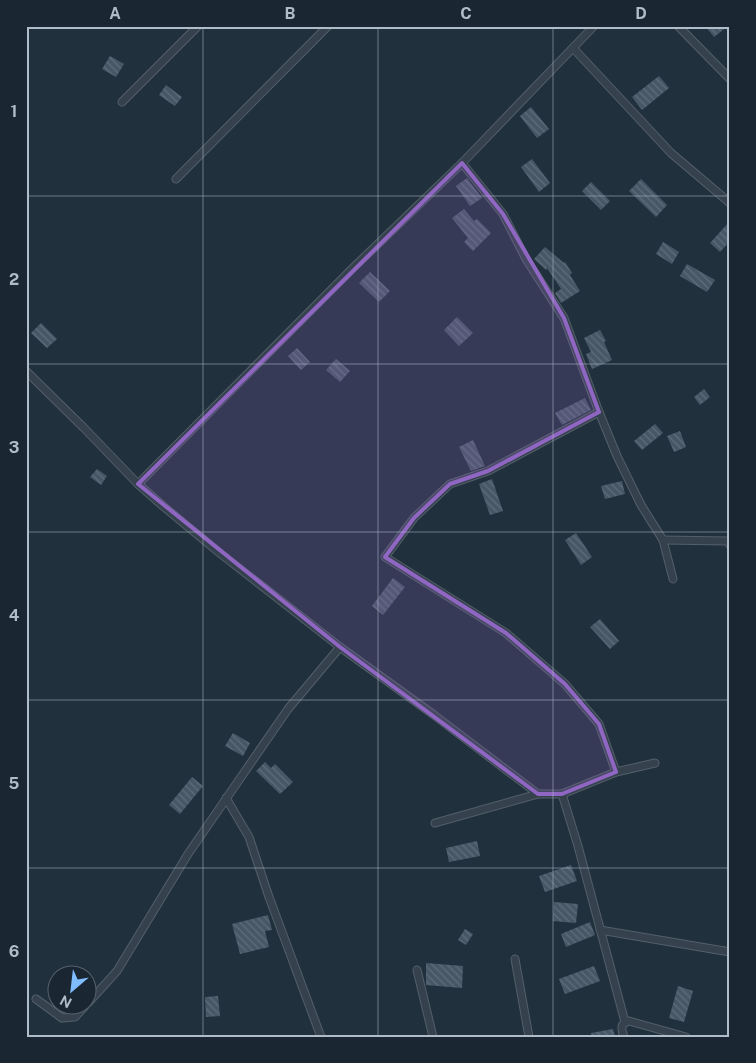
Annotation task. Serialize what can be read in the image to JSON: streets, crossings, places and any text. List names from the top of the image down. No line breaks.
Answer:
{"north":"bottom left","grid":{"columns":["A","B","C","D"],"rows":["1","2","3","4","5","6"]}}
